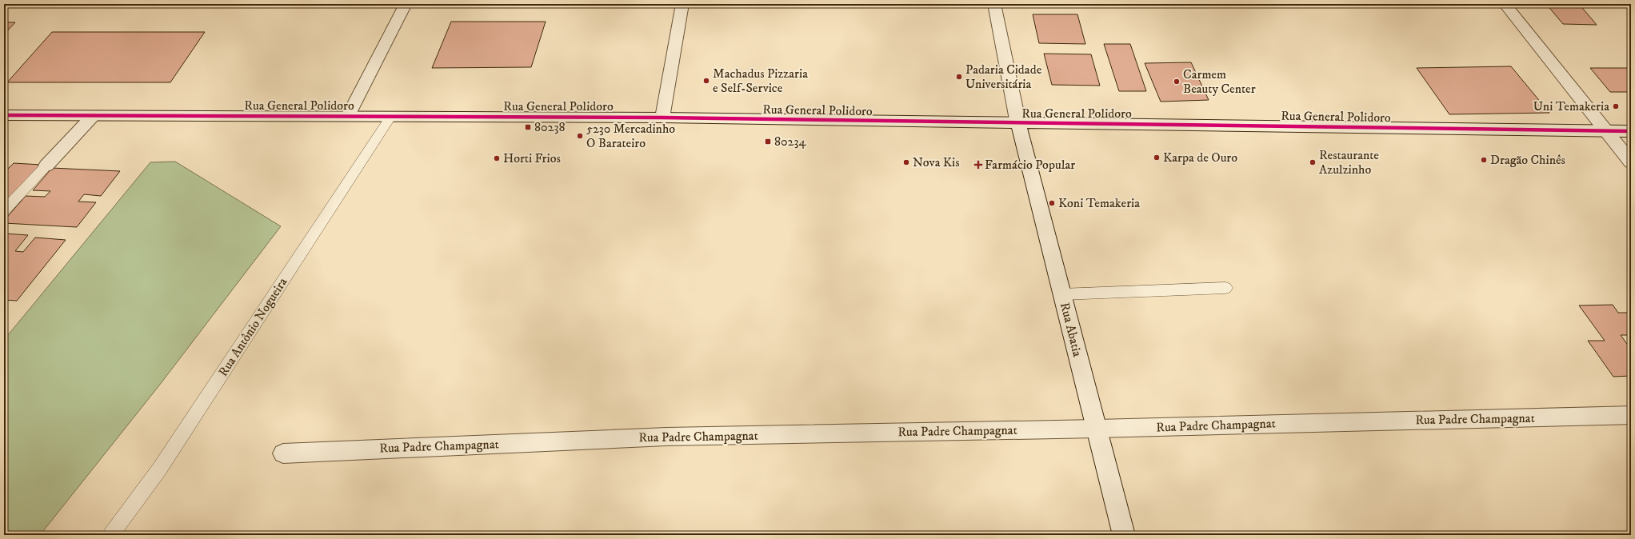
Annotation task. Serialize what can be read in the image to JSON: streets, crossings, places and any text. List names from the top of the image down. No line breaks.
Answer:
{"streets":{"street":["Rua General Polidoro","Rua Abatia","Rua Padre Champagnat"],"lane":["Rua Antônio Nogueira"]},"crossings":[["Rua General Polidoro","Rua Antônio Nogueira"],["Rua General Polidoro","Rua Abatia"],["Rua Abatia","Rua Padre Champagnat"]],"places":{"other":["Padaria Cidade Universitária","Machadus Pizzaria e Self-Service","Carmem Beauty Center","Uni Temakeria","5230 Mercadinho O Barateiro","Karpa de Ouro","Horti Frios","Dragão Chinês","Nova Kis","Restaurante Azulzinho","Koni Temakeria"],"transit":["80238","80234"],"health":["Farmácio Popular"]}}
